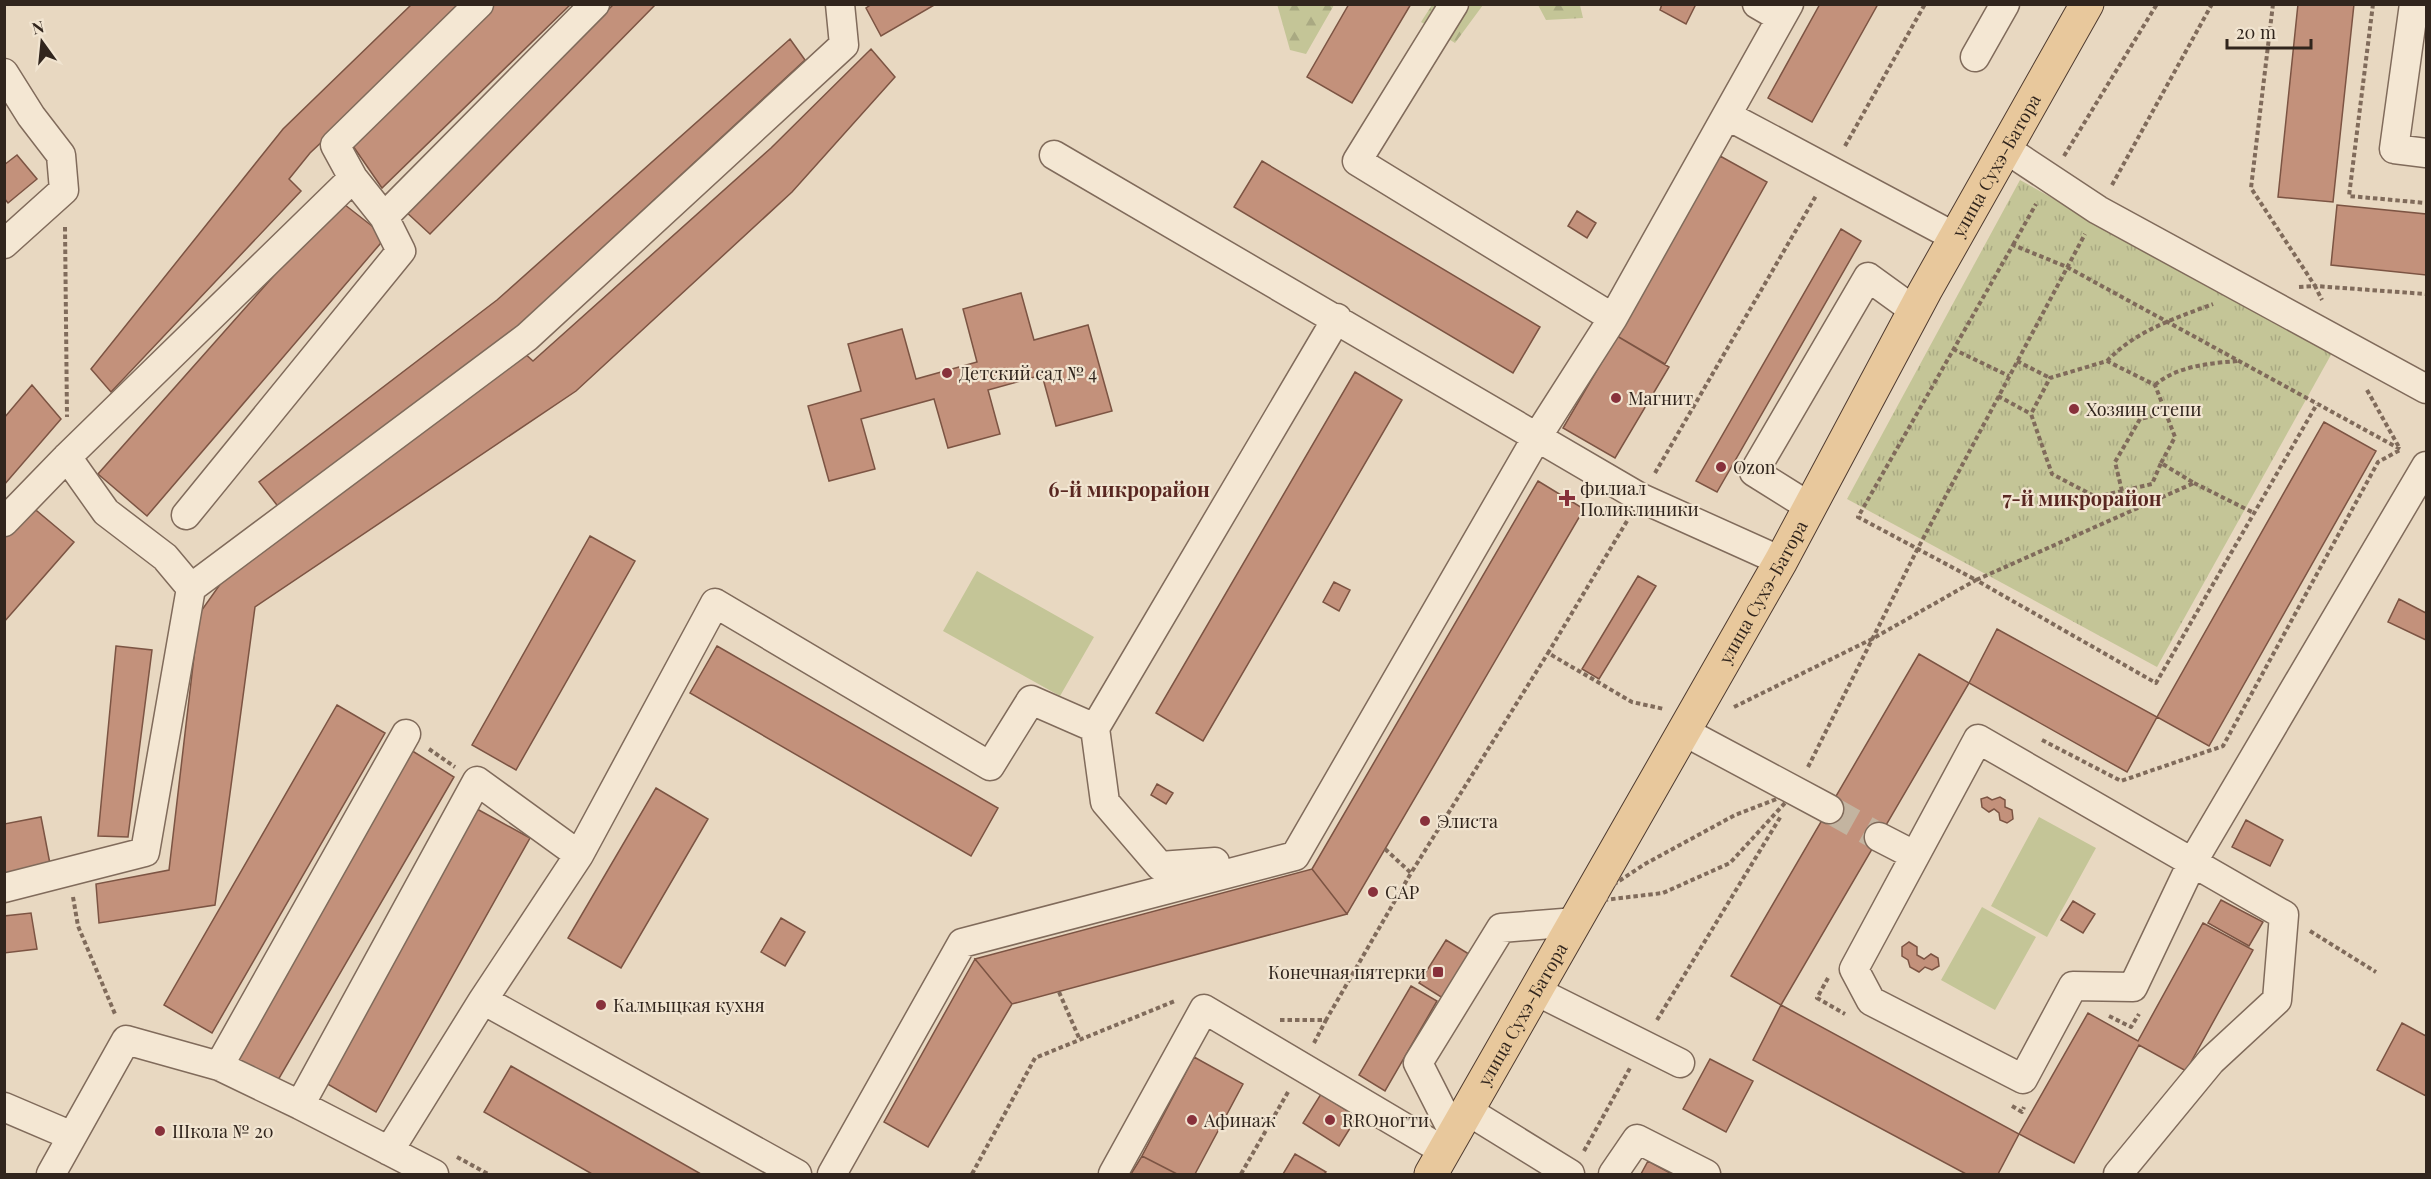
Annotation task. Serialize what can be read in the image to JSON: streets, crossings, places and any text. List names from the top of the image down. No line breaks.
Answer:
{"streets":{"main road":["улица Сухэ-Батора"]},"districts":["6-й микрорайон","7-й микрорайон"],"places":{"other":["Детский сад № 4","Магнит","Хозяин степи","Ozon","Элиста","САР","Калмыцкая кухня","Афинаж","RROногти","Школа № 20"],"health":["филиал Поликлиники"],"transit":["Конечная пятерки"]},"scale_bar":"20 m","north":"top"}
